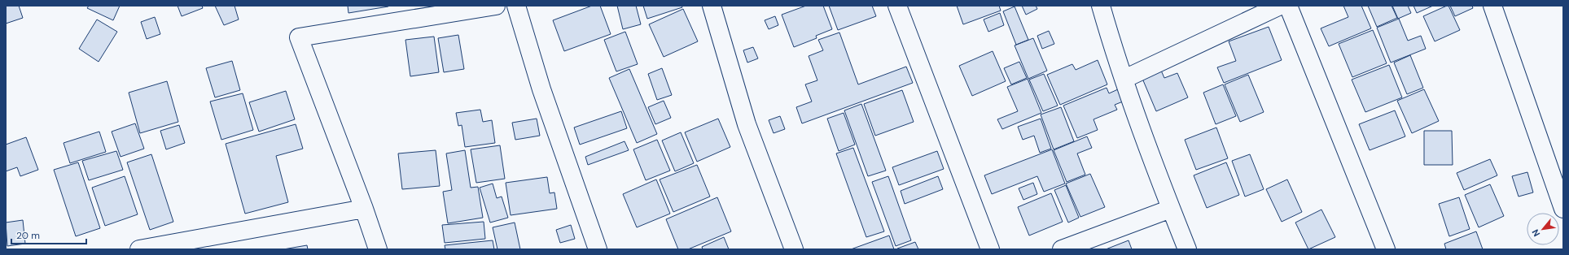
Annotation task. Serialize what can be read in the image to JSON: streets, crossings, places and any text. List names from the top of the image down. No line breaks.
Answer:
{"scale_bar":"20 m","north":"bottom left"}
